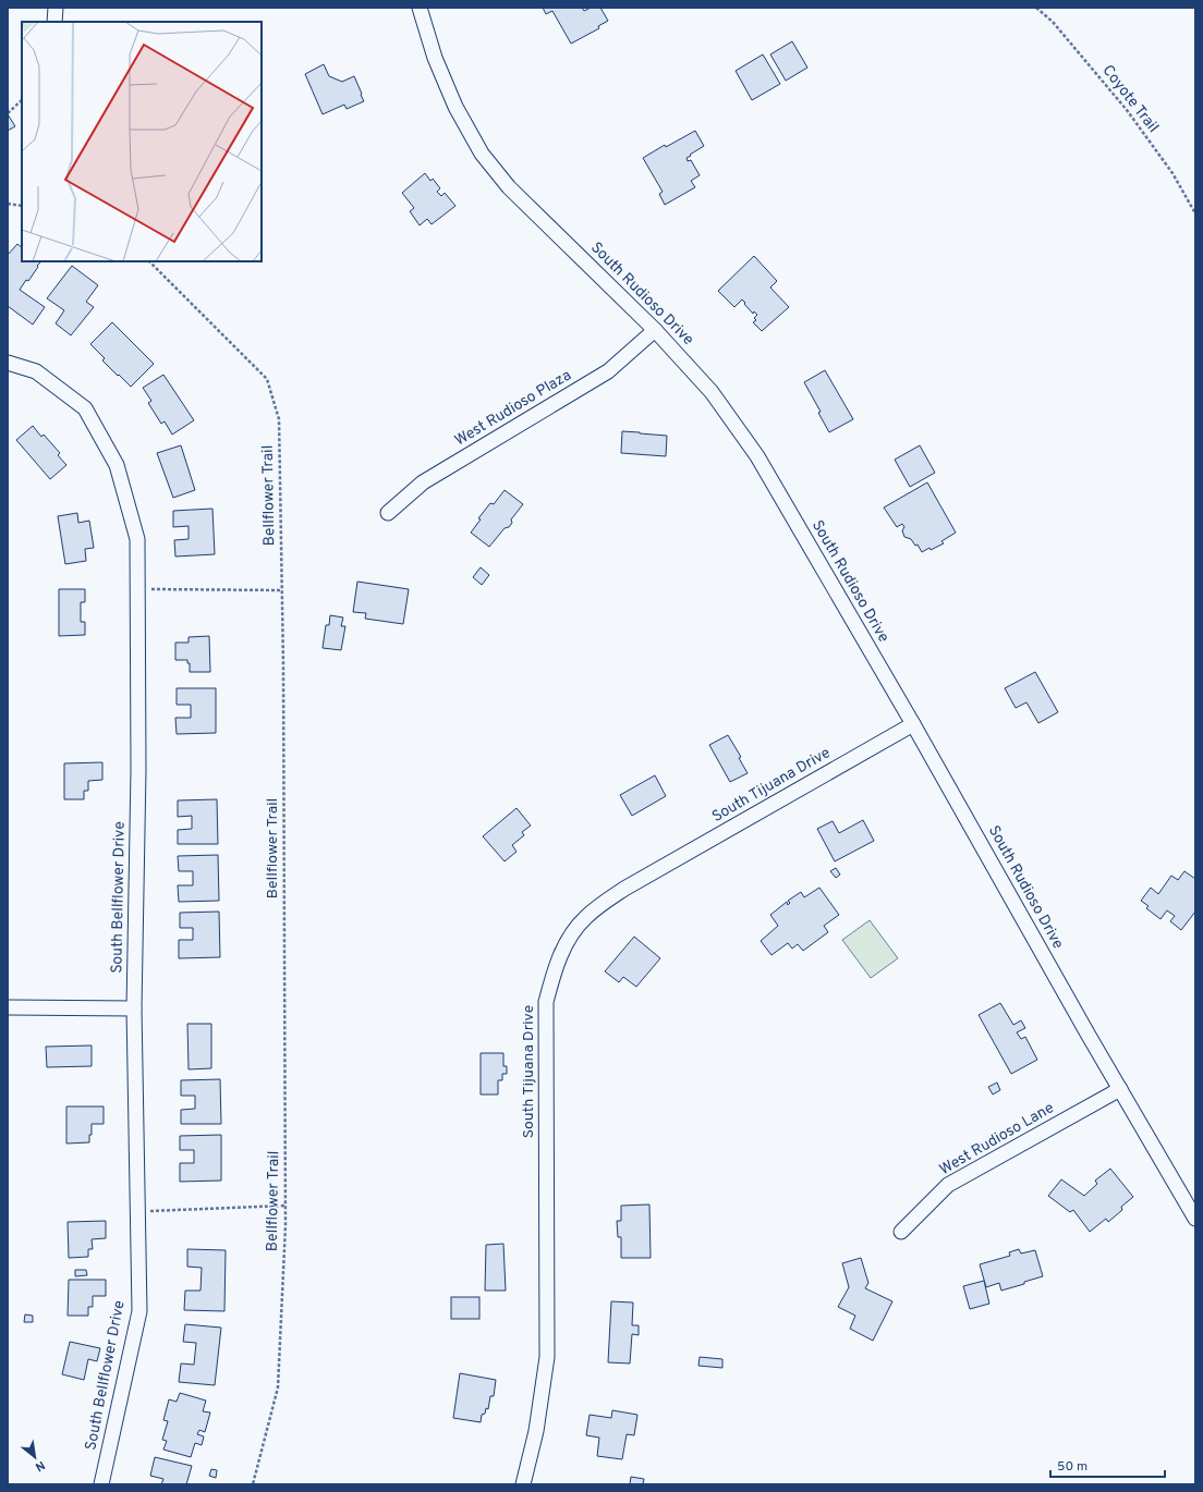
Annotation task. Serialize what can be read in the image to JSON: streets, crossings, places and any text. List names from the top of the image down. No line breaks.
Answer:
{"streets":{"street":["South Rudioso Drive","West Rudioso Plaza","South Tijuana Drive","South Bellflower Drive","West Rudioso Lane"],"path":["Coyote Trail","Bellflower Trail"]},"crossings":[["South Rudioso Drive","West Rudioso Plaza"],["South Rudioso Drive","South Tijuana Drive"],["South Rudioso Drive","West Rudioso Lane"]],"scale_bar":"50 m","north":"bottom right"}
